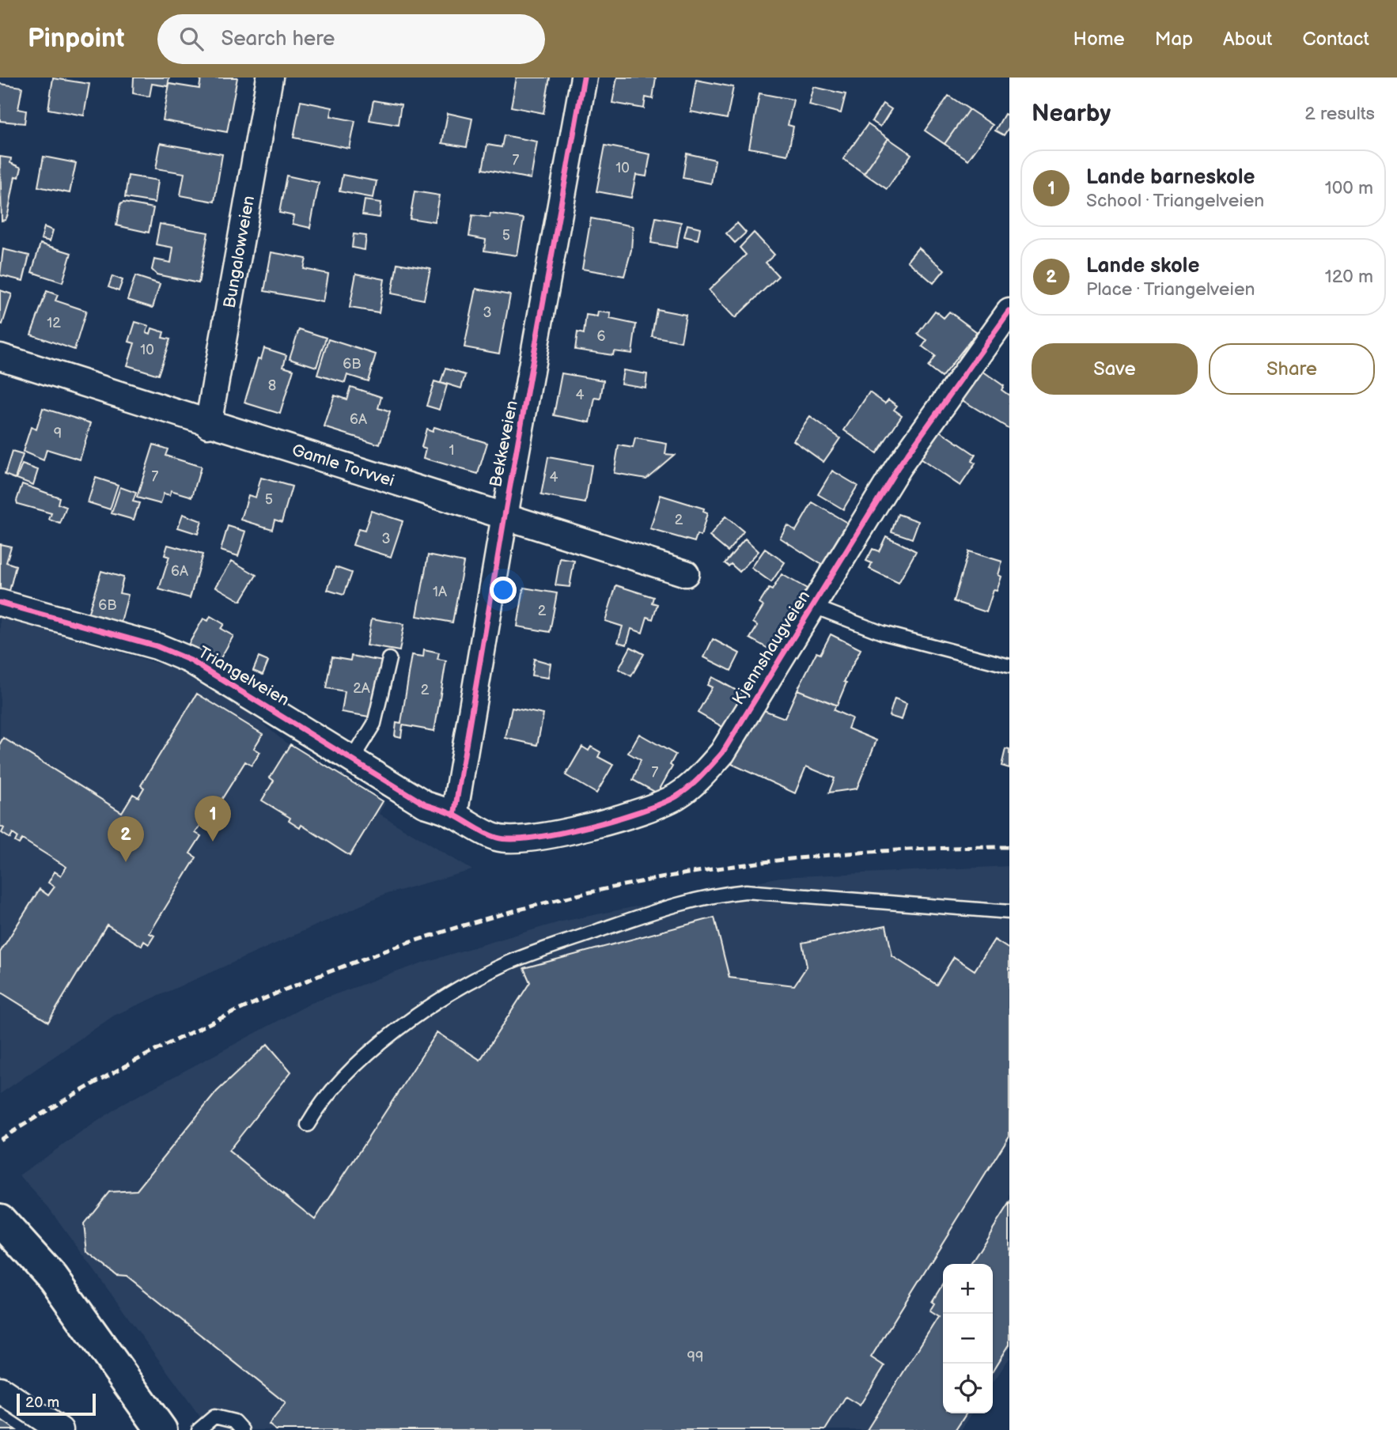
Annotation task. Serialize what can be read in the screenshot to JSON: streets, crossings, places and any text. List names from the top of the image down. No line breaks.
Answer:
{"streets":{"street":["Bungalowveien","Bekkeveien","Gamle Torvvei","Kjennshaugveien","Triangelveien"]},"crossings":[["Bungalowveien","Gamle Torvvei"],["Bekkeveien","Gamle Torvvei"],["Bekkeveien","Kjennshaugveien"],["Bekkeveien","Triangelveien"],["Kjennshaugveien","Triangelveien"]],"house_numbers":["7","10","5","3","12","6","10","6B","8","4","6A","9","1","7","4","5","2","3","6A","1A","6B","2","2A","2","7","99"],"scale_bar":"20 m","page":{"header":"Pinpoint","search":"Search here","nav":["Home","Map","About","Contact"],"heading":["Nearby","2 results"],"list":[{"mark":"1","name":"Lande barneskole","note":"School · Triangelveien","value":"100 m"},{"mark":"2","name":"Lande skole","note":"Place · Triangelveien","value":"120 m"}],"buttons":["Save","Share"],"pins":["1","2"],"map_buttons":["+","−"],"scale":"20 m"}}
